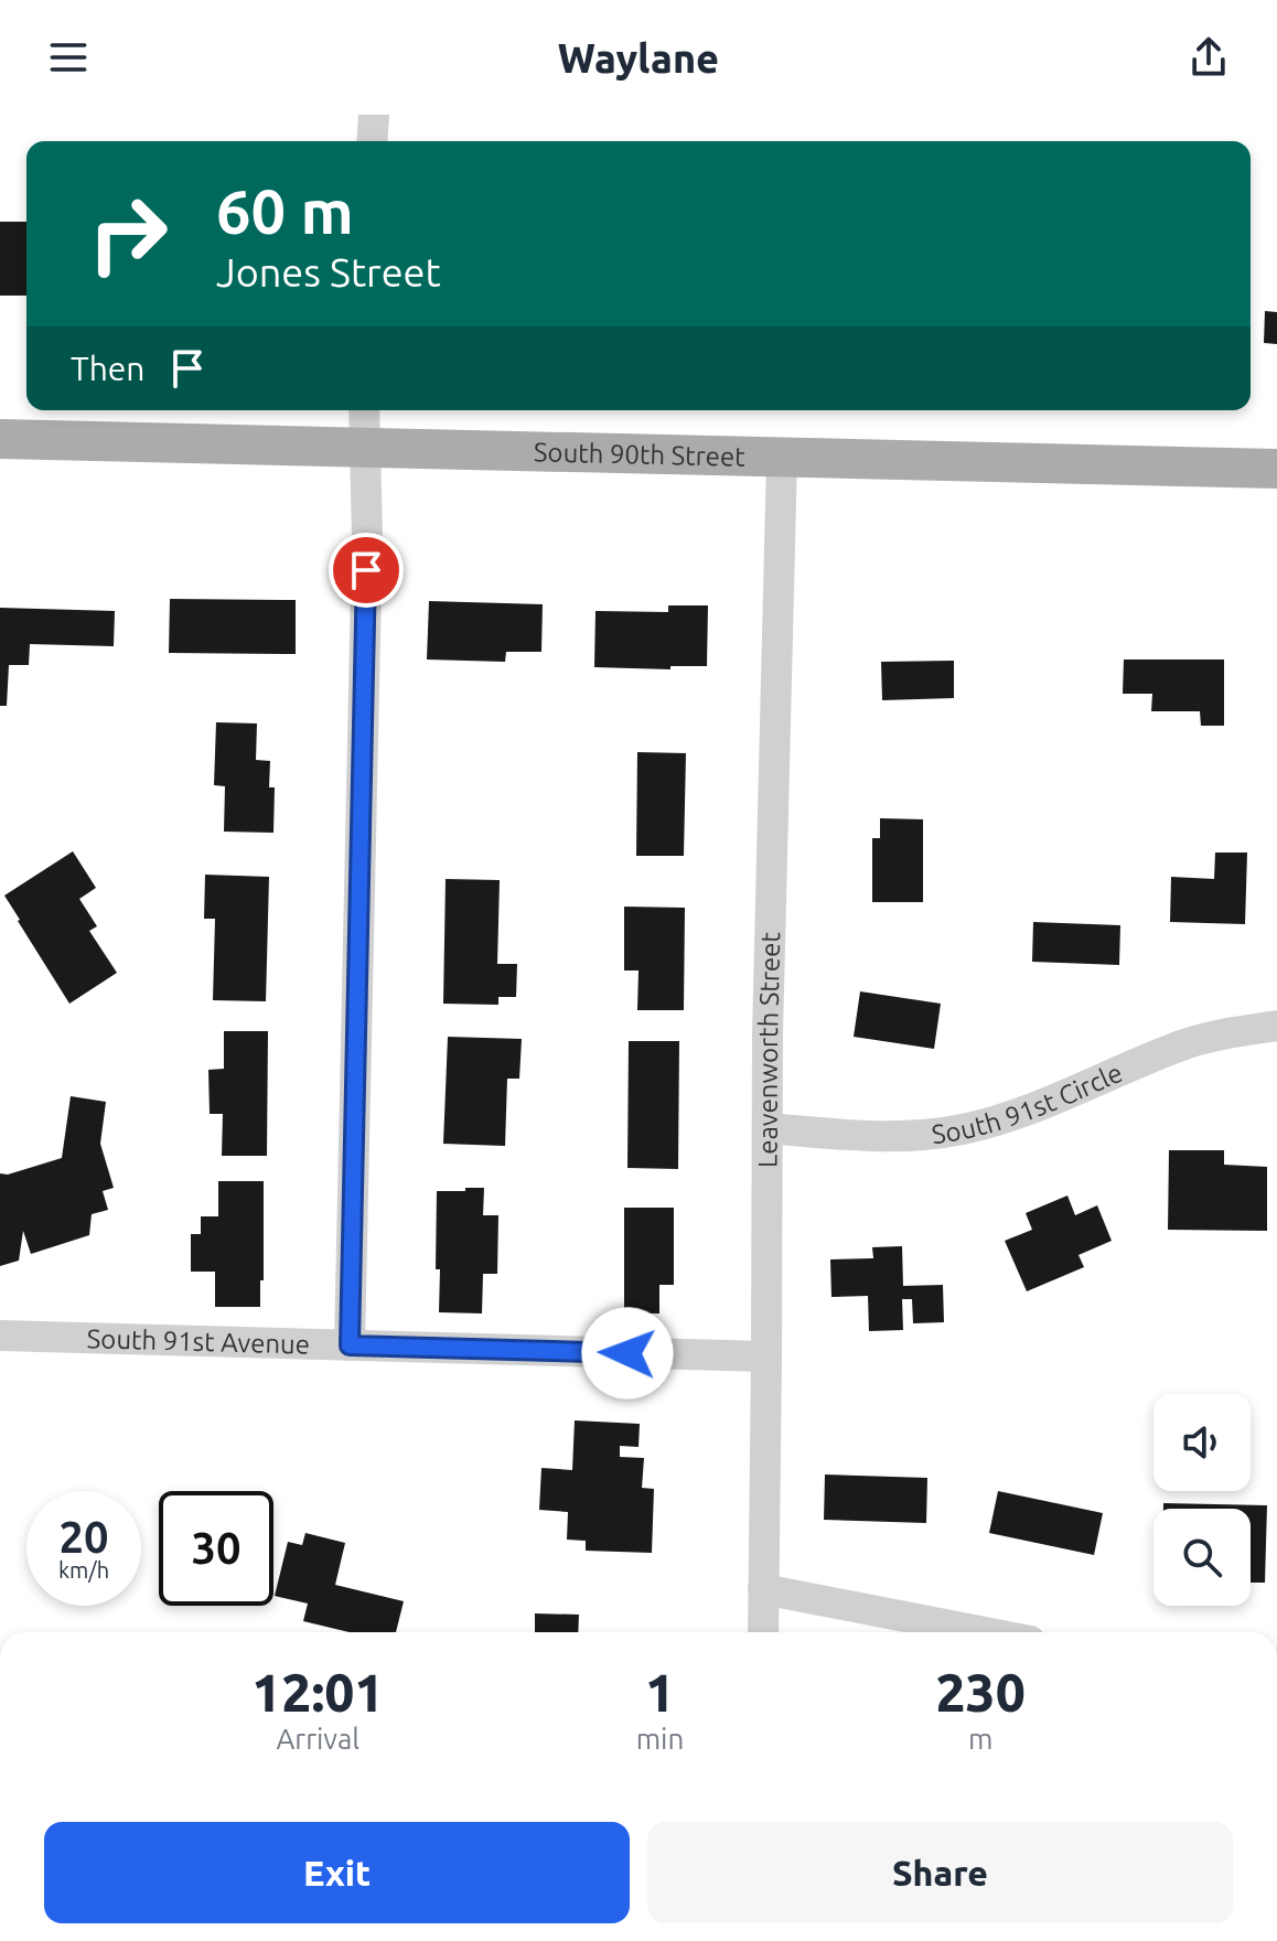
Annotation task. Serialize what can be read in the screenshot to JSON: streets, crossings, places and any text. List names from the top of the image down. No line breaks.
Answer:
{"streets":{"main road":["South 90th Street"],"street":["Leavenworth Street","South 91st Circle","South 91st Avenue"]},"crossings":[["South 90th Street","Leavenworth Street"],["Leavenworth Street","South 91st Circle"],["Leavenworth Street","South 91st Avenue"]],"page":{"header":"Waylane","turn":["60 m","Jones Street"],"then":"Then","speed":"20 km/h","limit":"30","eta":["12:01","Arrival","1","min","230","m"],"buttons":["Exit","Share"]}}
